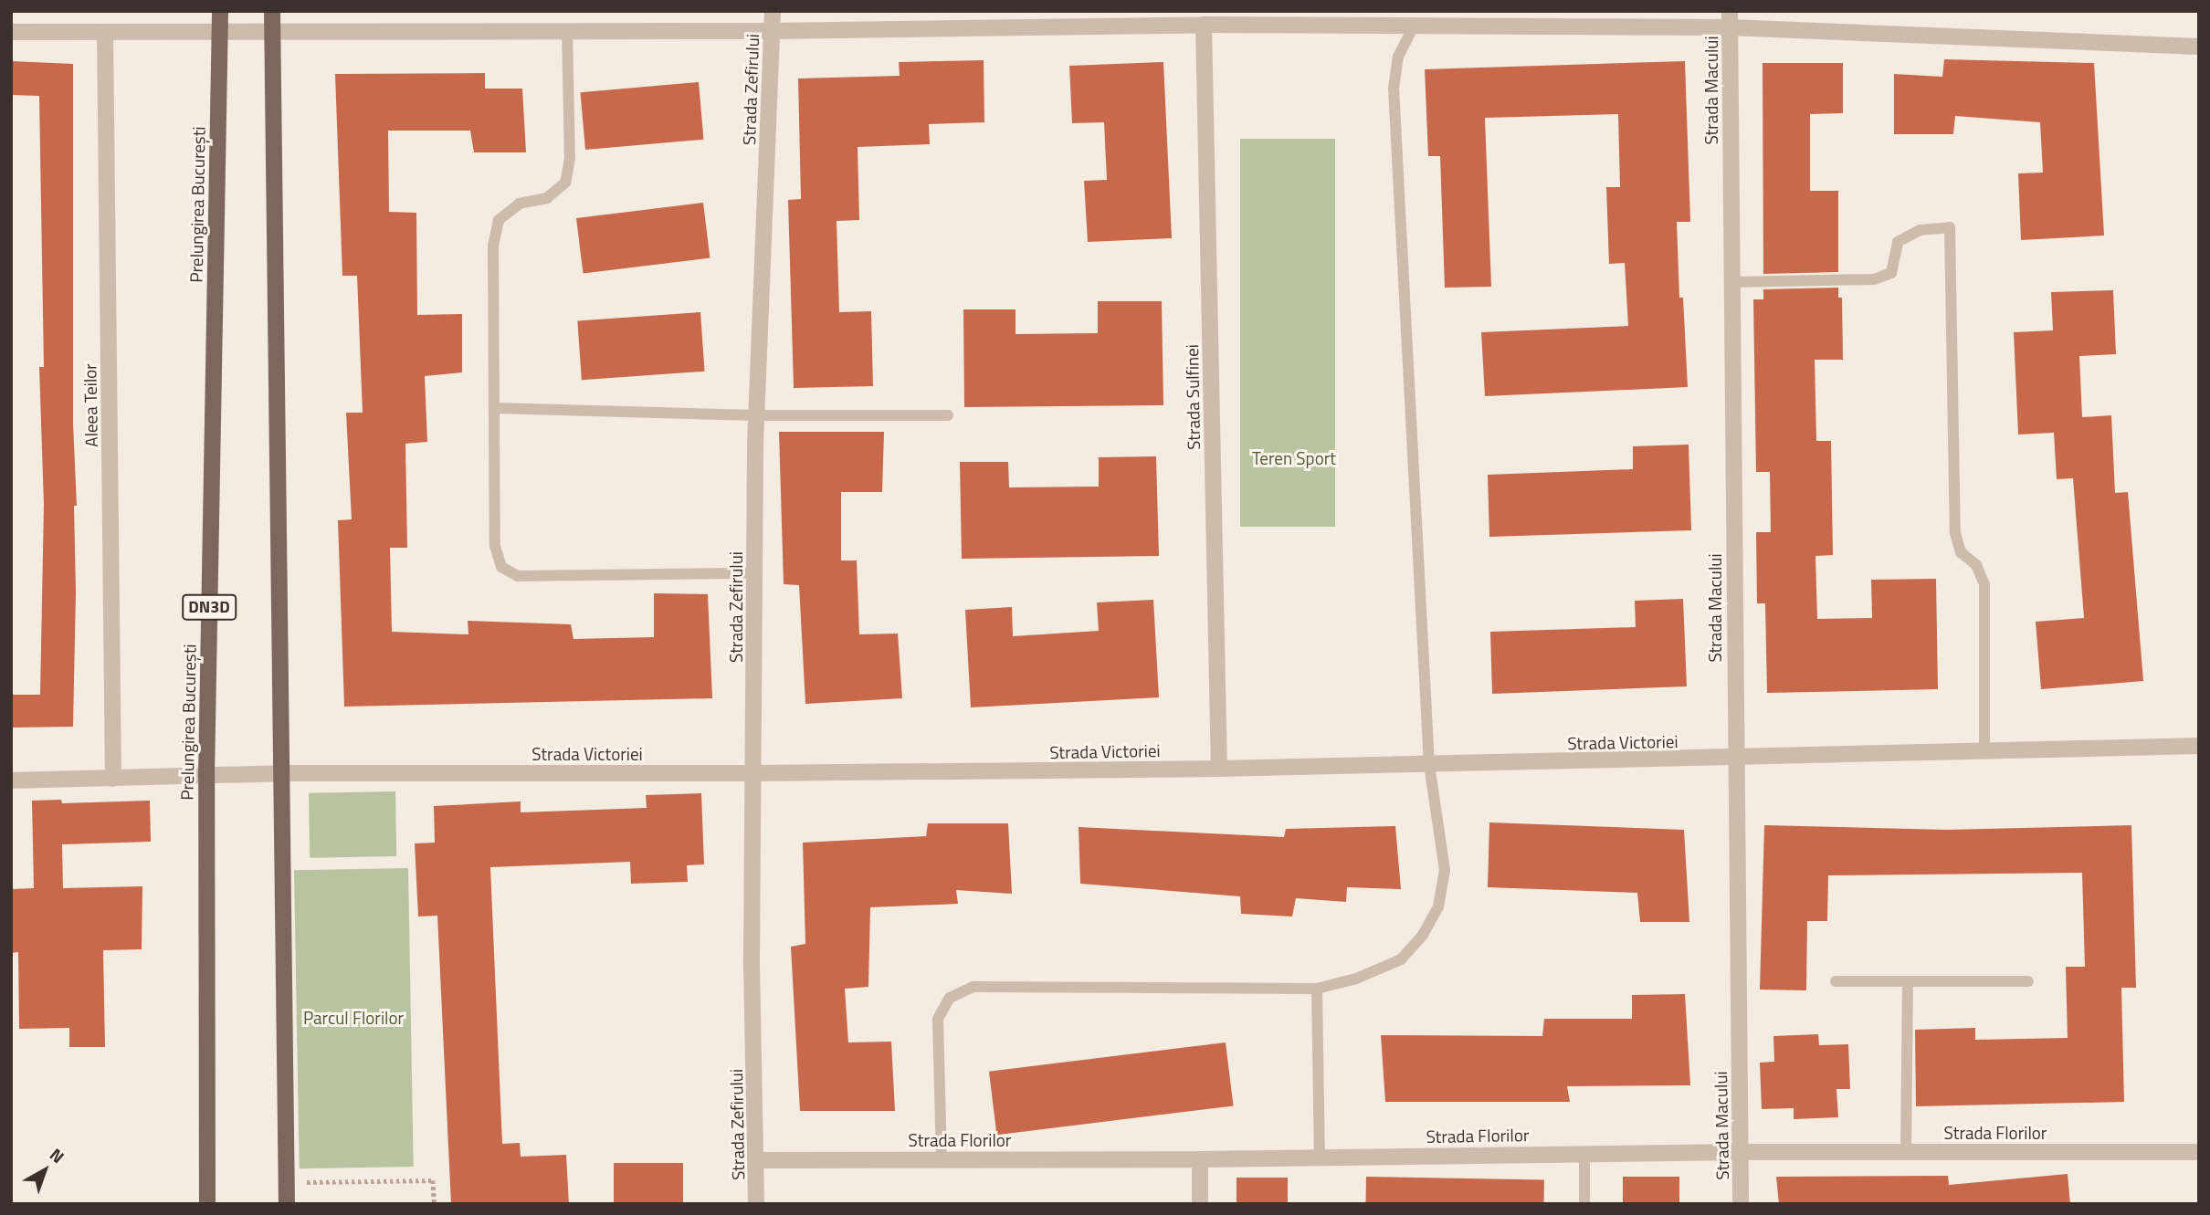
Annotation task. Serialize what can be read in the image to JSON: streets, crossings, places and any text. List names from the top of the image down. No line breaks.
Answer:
{"streets":{"main road":["Prelungirea București","DN3D"],"street":["Strada Zefirului","Strada Macului","Strada Sulfinei","Aleea Teilor","Strada Victoriei","Strada Florilor"]},"crossings":[["Strada Zefirului","Strada Victoriei"],["Strada Zefirului","Strada Florilor"],["Strada Macului","Strada Victoriei"],["Strada Macului","Strada Florilor"],["Prelungirea București","Strada Victoriei"],["Strada Sulfinei","Strada Victoriei"],["Aleea Teilor","Strada Victoriei"]],"parks":["Teren Sport","Parcul Florilor"],"north":"top right"}
